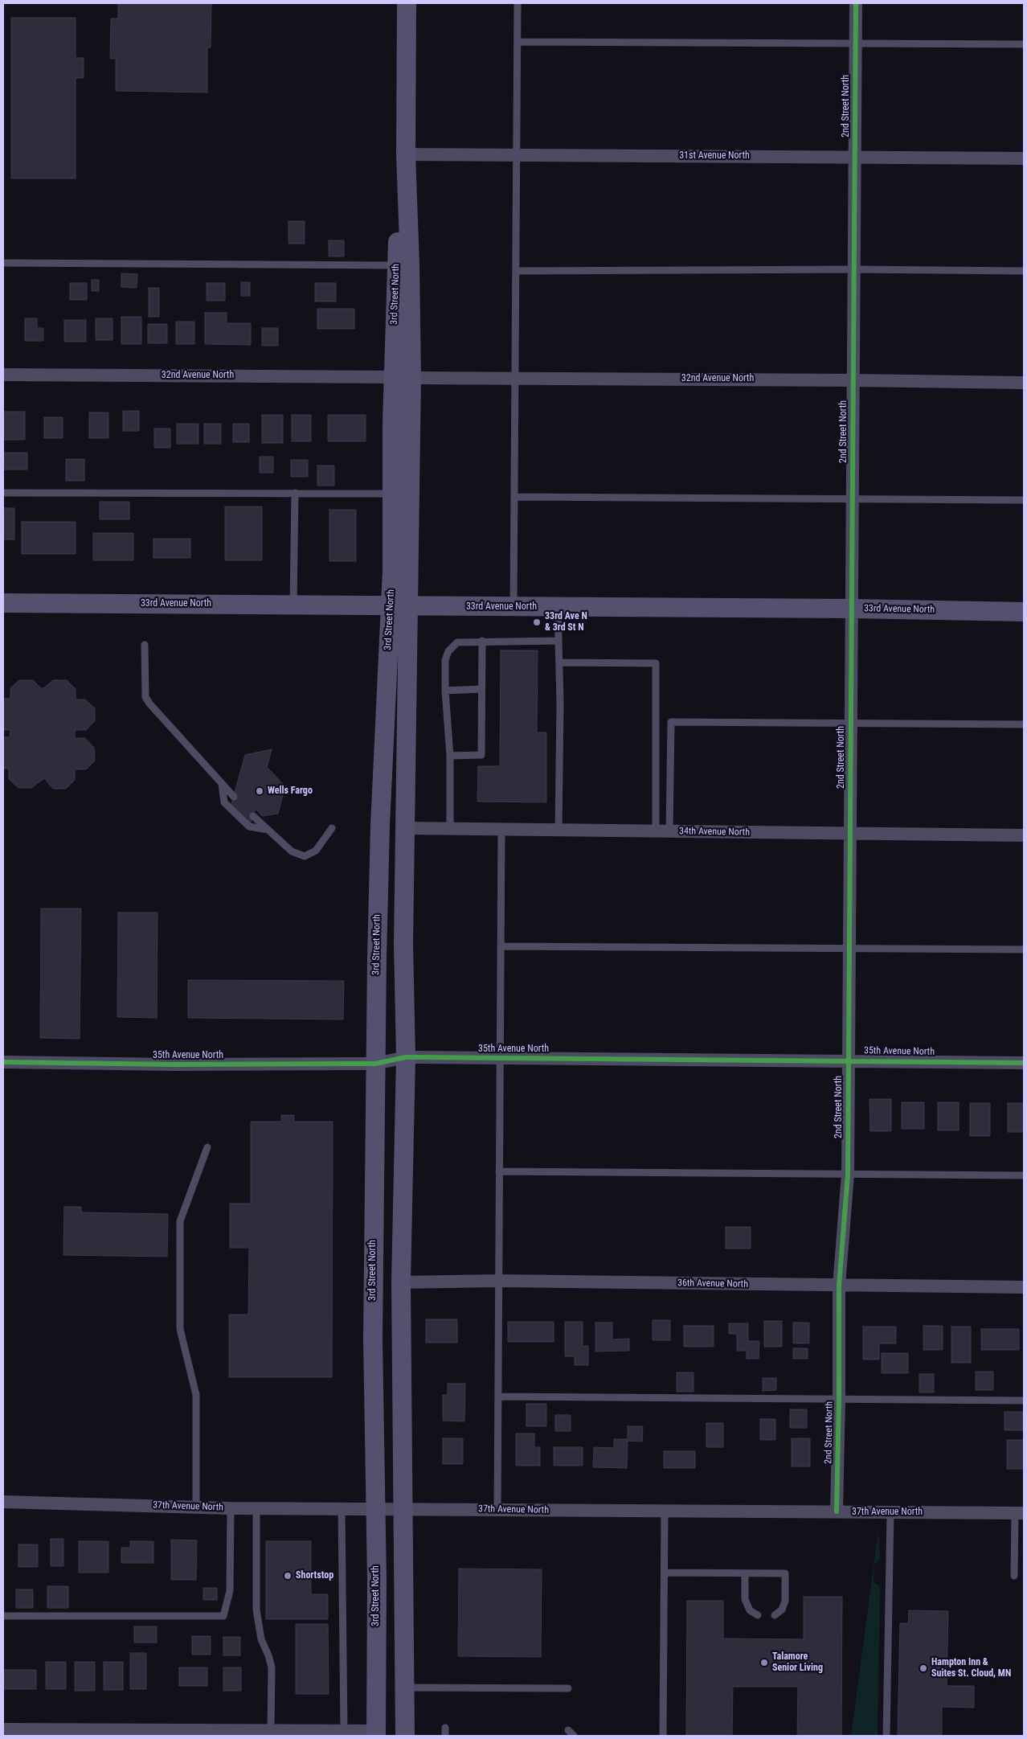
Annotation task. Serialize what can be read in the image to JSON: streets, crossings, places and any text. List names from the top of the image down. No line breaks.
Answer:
{"streets":{"main road":["3rd Street North","33rd Avenue North"],"street":["2nd Street North","31st Avenue North","32nd Avenue North","34th Avenue North","35th Avenue North","36th Avenue North","37th Avenue North"]},"crossings":[["2nd Street North","31st Avenue North"],["2nd Street North","32nd Avenue North"],["2nd Street North","33rd Avenue North"],["2nd Street North","34th Avenue North"],["2nd Street North","35th Avenue North"],["2nd Street North","36th Avenue North"],["2nd Street North","37th Avenue North"],["31st Avenue North","3rd Street North"],["3rd Street North","32nd Avenue North"],["3rd Street North","33rd Avenue North"],["3rd Street North","34th Avenue North"],["3rd Street North","35th Avenue North"],["3rd Street North","36th Avenue North"],["3rd Street North","37th Avenue North"]],"places":["33rd Ave N & 3rd St N","Wells Fargo","Shortstop","Talamore Senior Living","Hampton Inn & Suites St. Cloud, MN"]}
